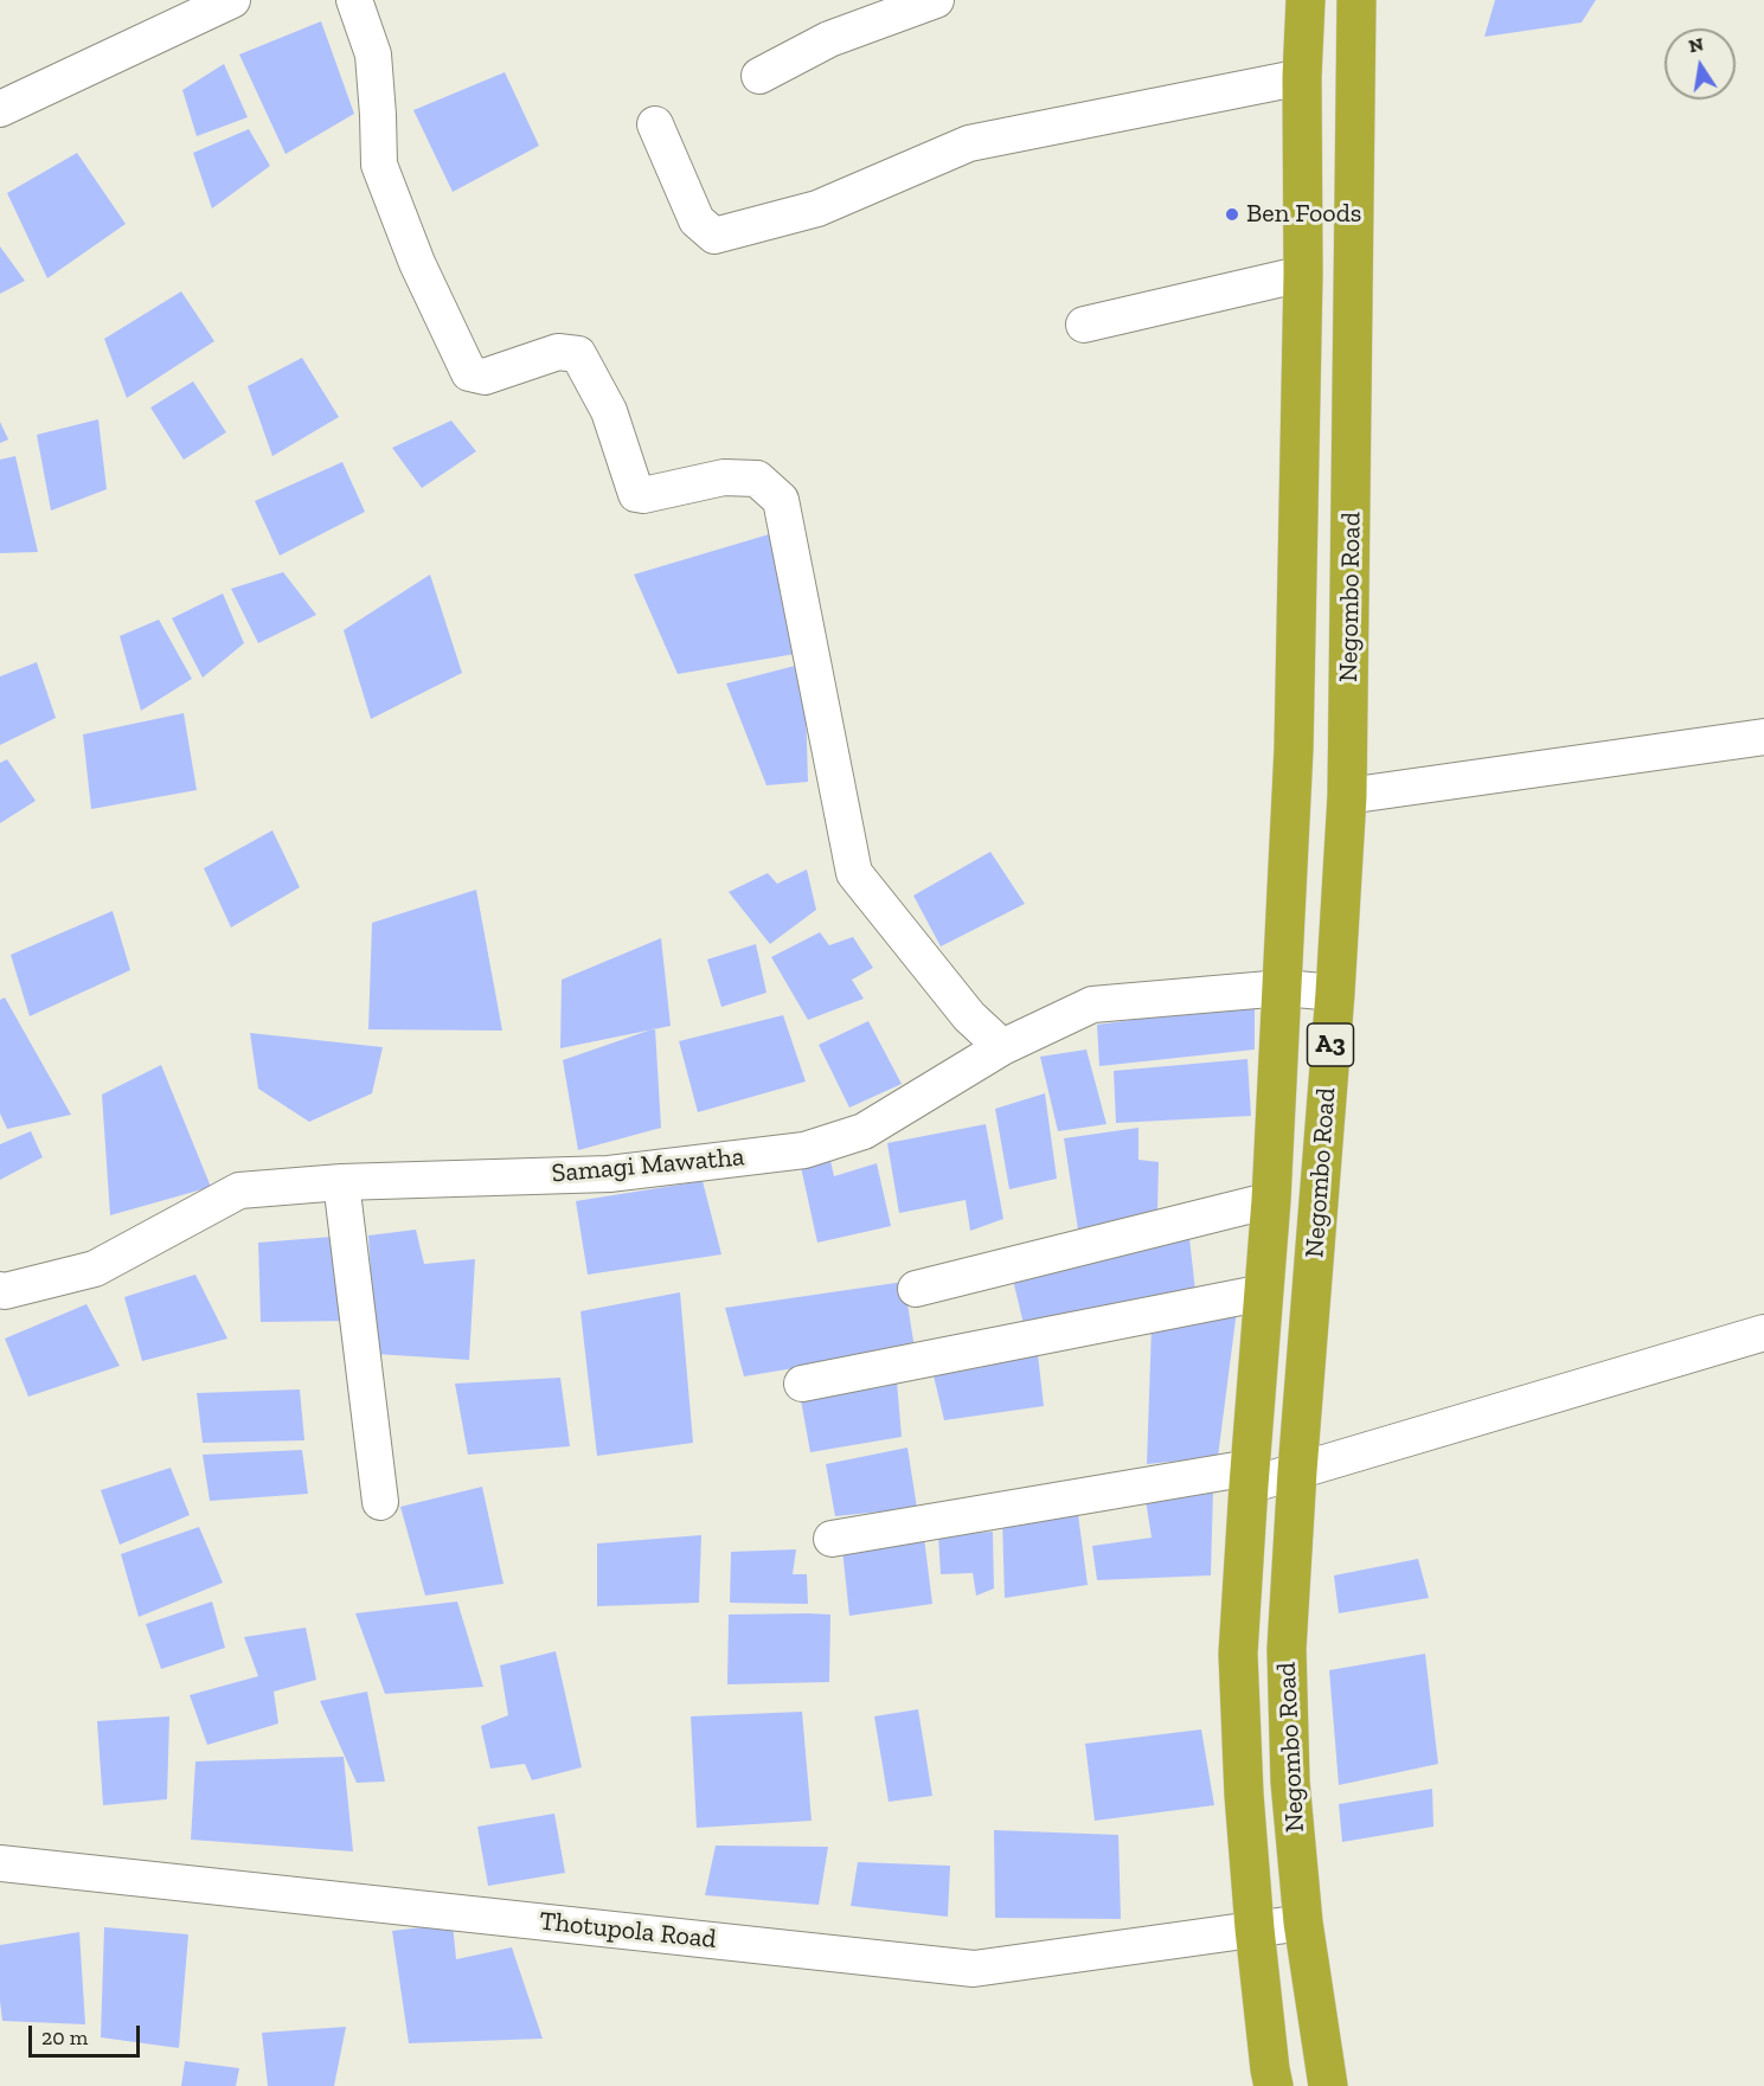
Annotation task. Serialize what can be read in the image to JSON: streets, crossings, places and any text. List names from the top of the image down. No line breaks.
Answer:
{"streets":{"highway":["Negombo Road","A3"],"street":["Samagi Mawatha","Thotupola Road"]},"crossings":[["Negombo Road","Samagi Mawatha"],["Negombo Road","Thotupola Road"]],"places":["Ben Foods"],"scale_bar":"20 m","north":"top"}
